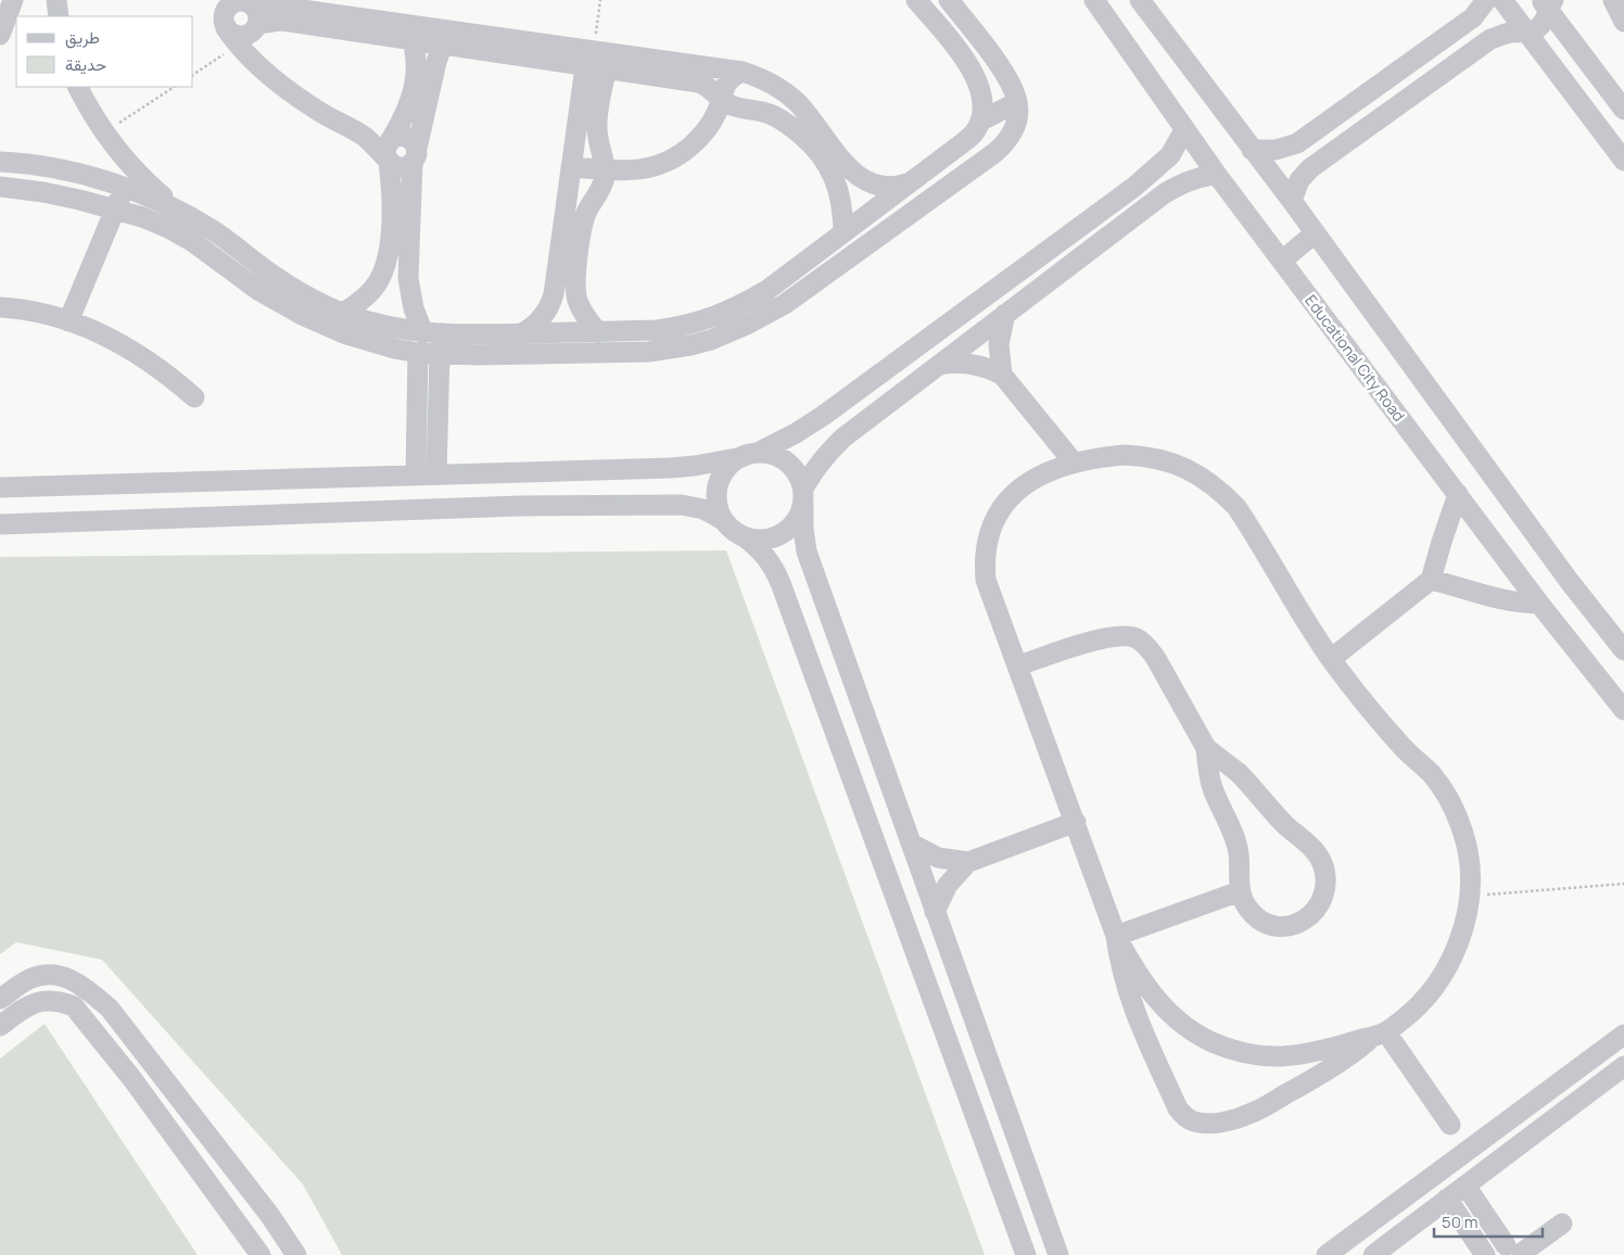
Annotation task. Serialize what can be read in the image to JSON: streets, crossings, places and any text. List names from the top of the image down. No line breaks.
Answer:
{"streets":{"street":["Educational City Road"]},"legend":["طريق","حديقة"],"scale_bar":"50 m"}
